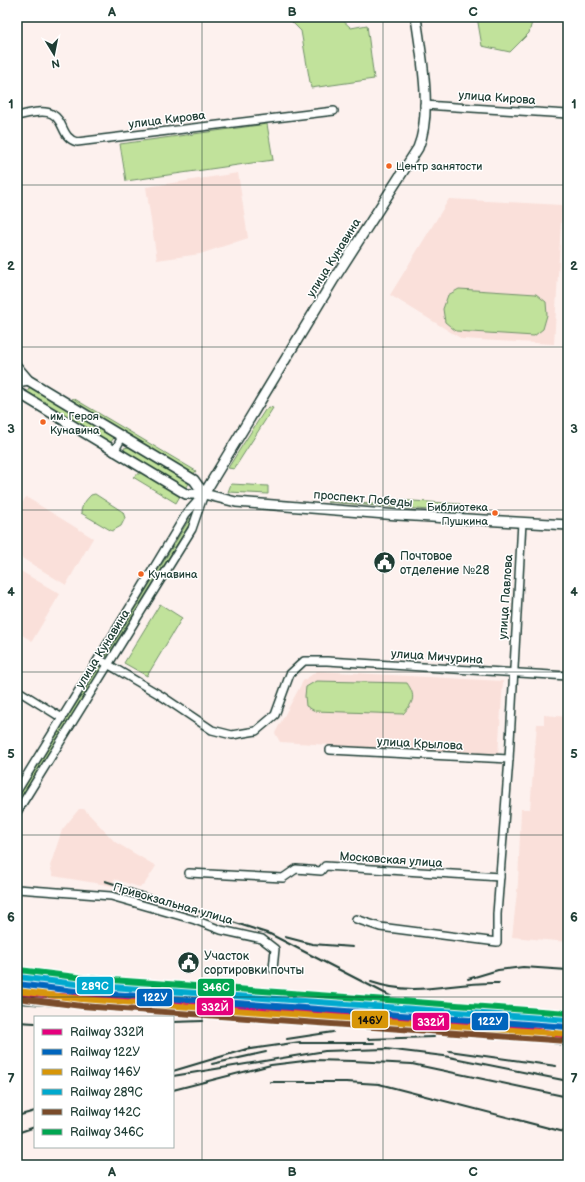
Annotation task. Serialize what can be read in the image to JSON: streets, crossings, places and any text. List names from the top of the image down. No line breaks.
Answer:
{"streets":{"main road":["улица Кунавина","проспект Победы"],"street":["улица Кирова","улица Павлова","улица Мичурина","улица Крылова","Московская улица","Привокзальная улица"]},"crossings":[["улица Кирова","улица Кунавина"],["улица Кунавина","проспект Победы"],["улица Кунавина","улица Мичурина"],["проспект Победы","улица Павлова"],["улица Павлова","улица Мичурина"],["улица Павлова","улица Крылова"],["улица Павлова","Московская улица"]],"places":{"other":["Центр занятости","им. Героя Кунавина","Библиотека Пушкина","Кунавина"],"public building":["Почтовое отделение №28","Участок сортировки почты"]},"lines":["rail line 346С","rail line 289С","rail line 122У","rail line 146У","rail line 332Й","rail line 142С"],"legend":["Railway 332Й","Railway 122У","Railway 146У","Railway 289С","Railway 142С","Railway 346С"],"north":"bottom","grid":{"columns":["A","B","C"],"rows":["1","2","3","4","5","6","7"]}}
